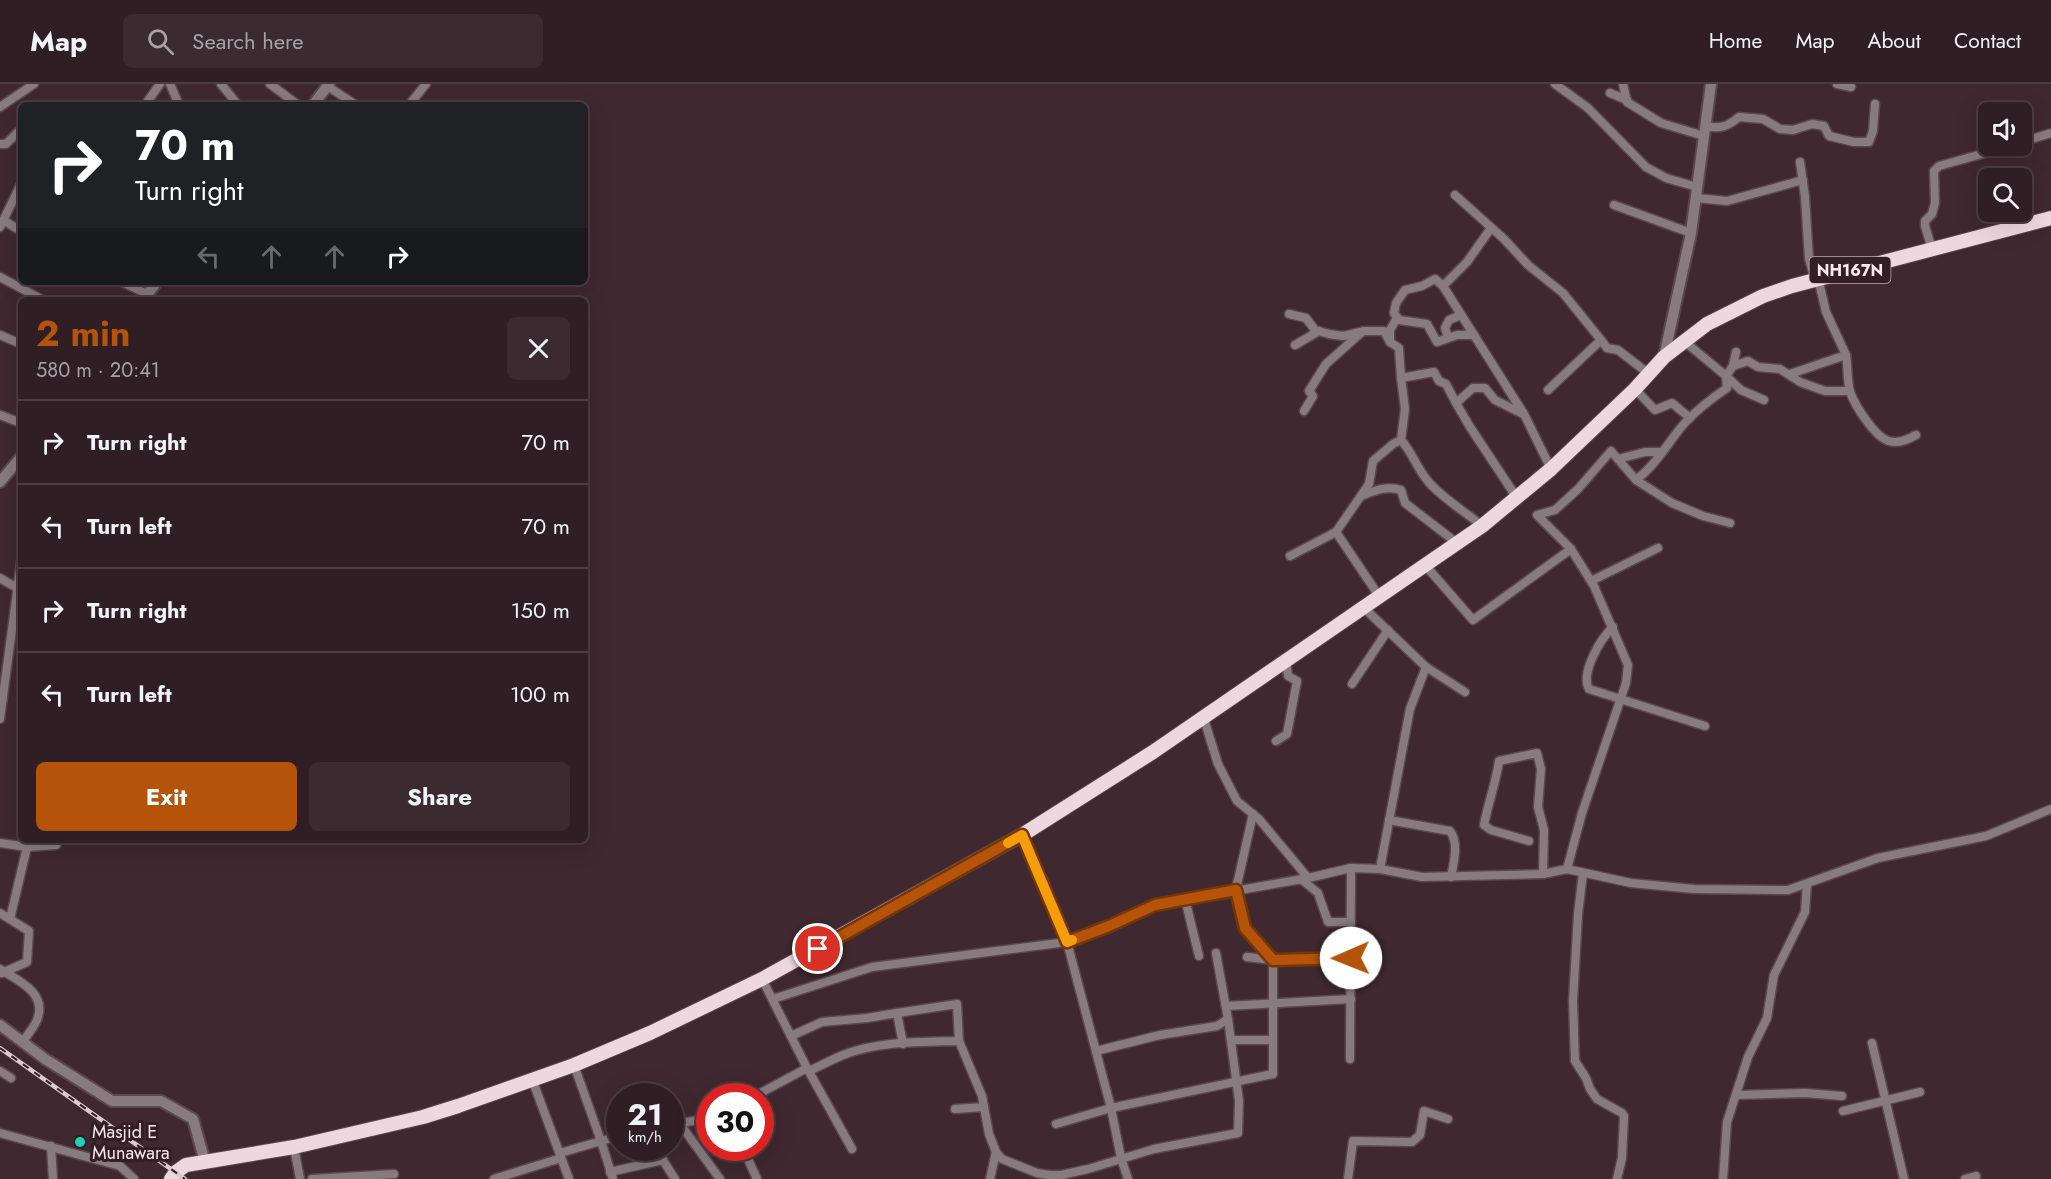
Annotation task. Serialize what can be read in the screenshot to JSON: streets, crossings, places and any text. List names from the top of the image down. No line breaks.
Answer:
{"streets":{"highway":["NH167N"]},"places":["Masjid E Munawara"],"page":{"header":"Map","search":"Search here","nav":["Home","Map","About","Contact"],"turn":["70 m","Turn right"],"heading":["2 min","580 m · 20:41"],"list":[{"name":"Turn right","value":"70 m"},{"name":"Turn left","value":"70 m"},{"name":"Turn right","value":"150 m"},{"name":"Turn left","value":"100 m"}],"buttons":["Exit","Share"],"speed":"21 km/h","limit":"30"}}
